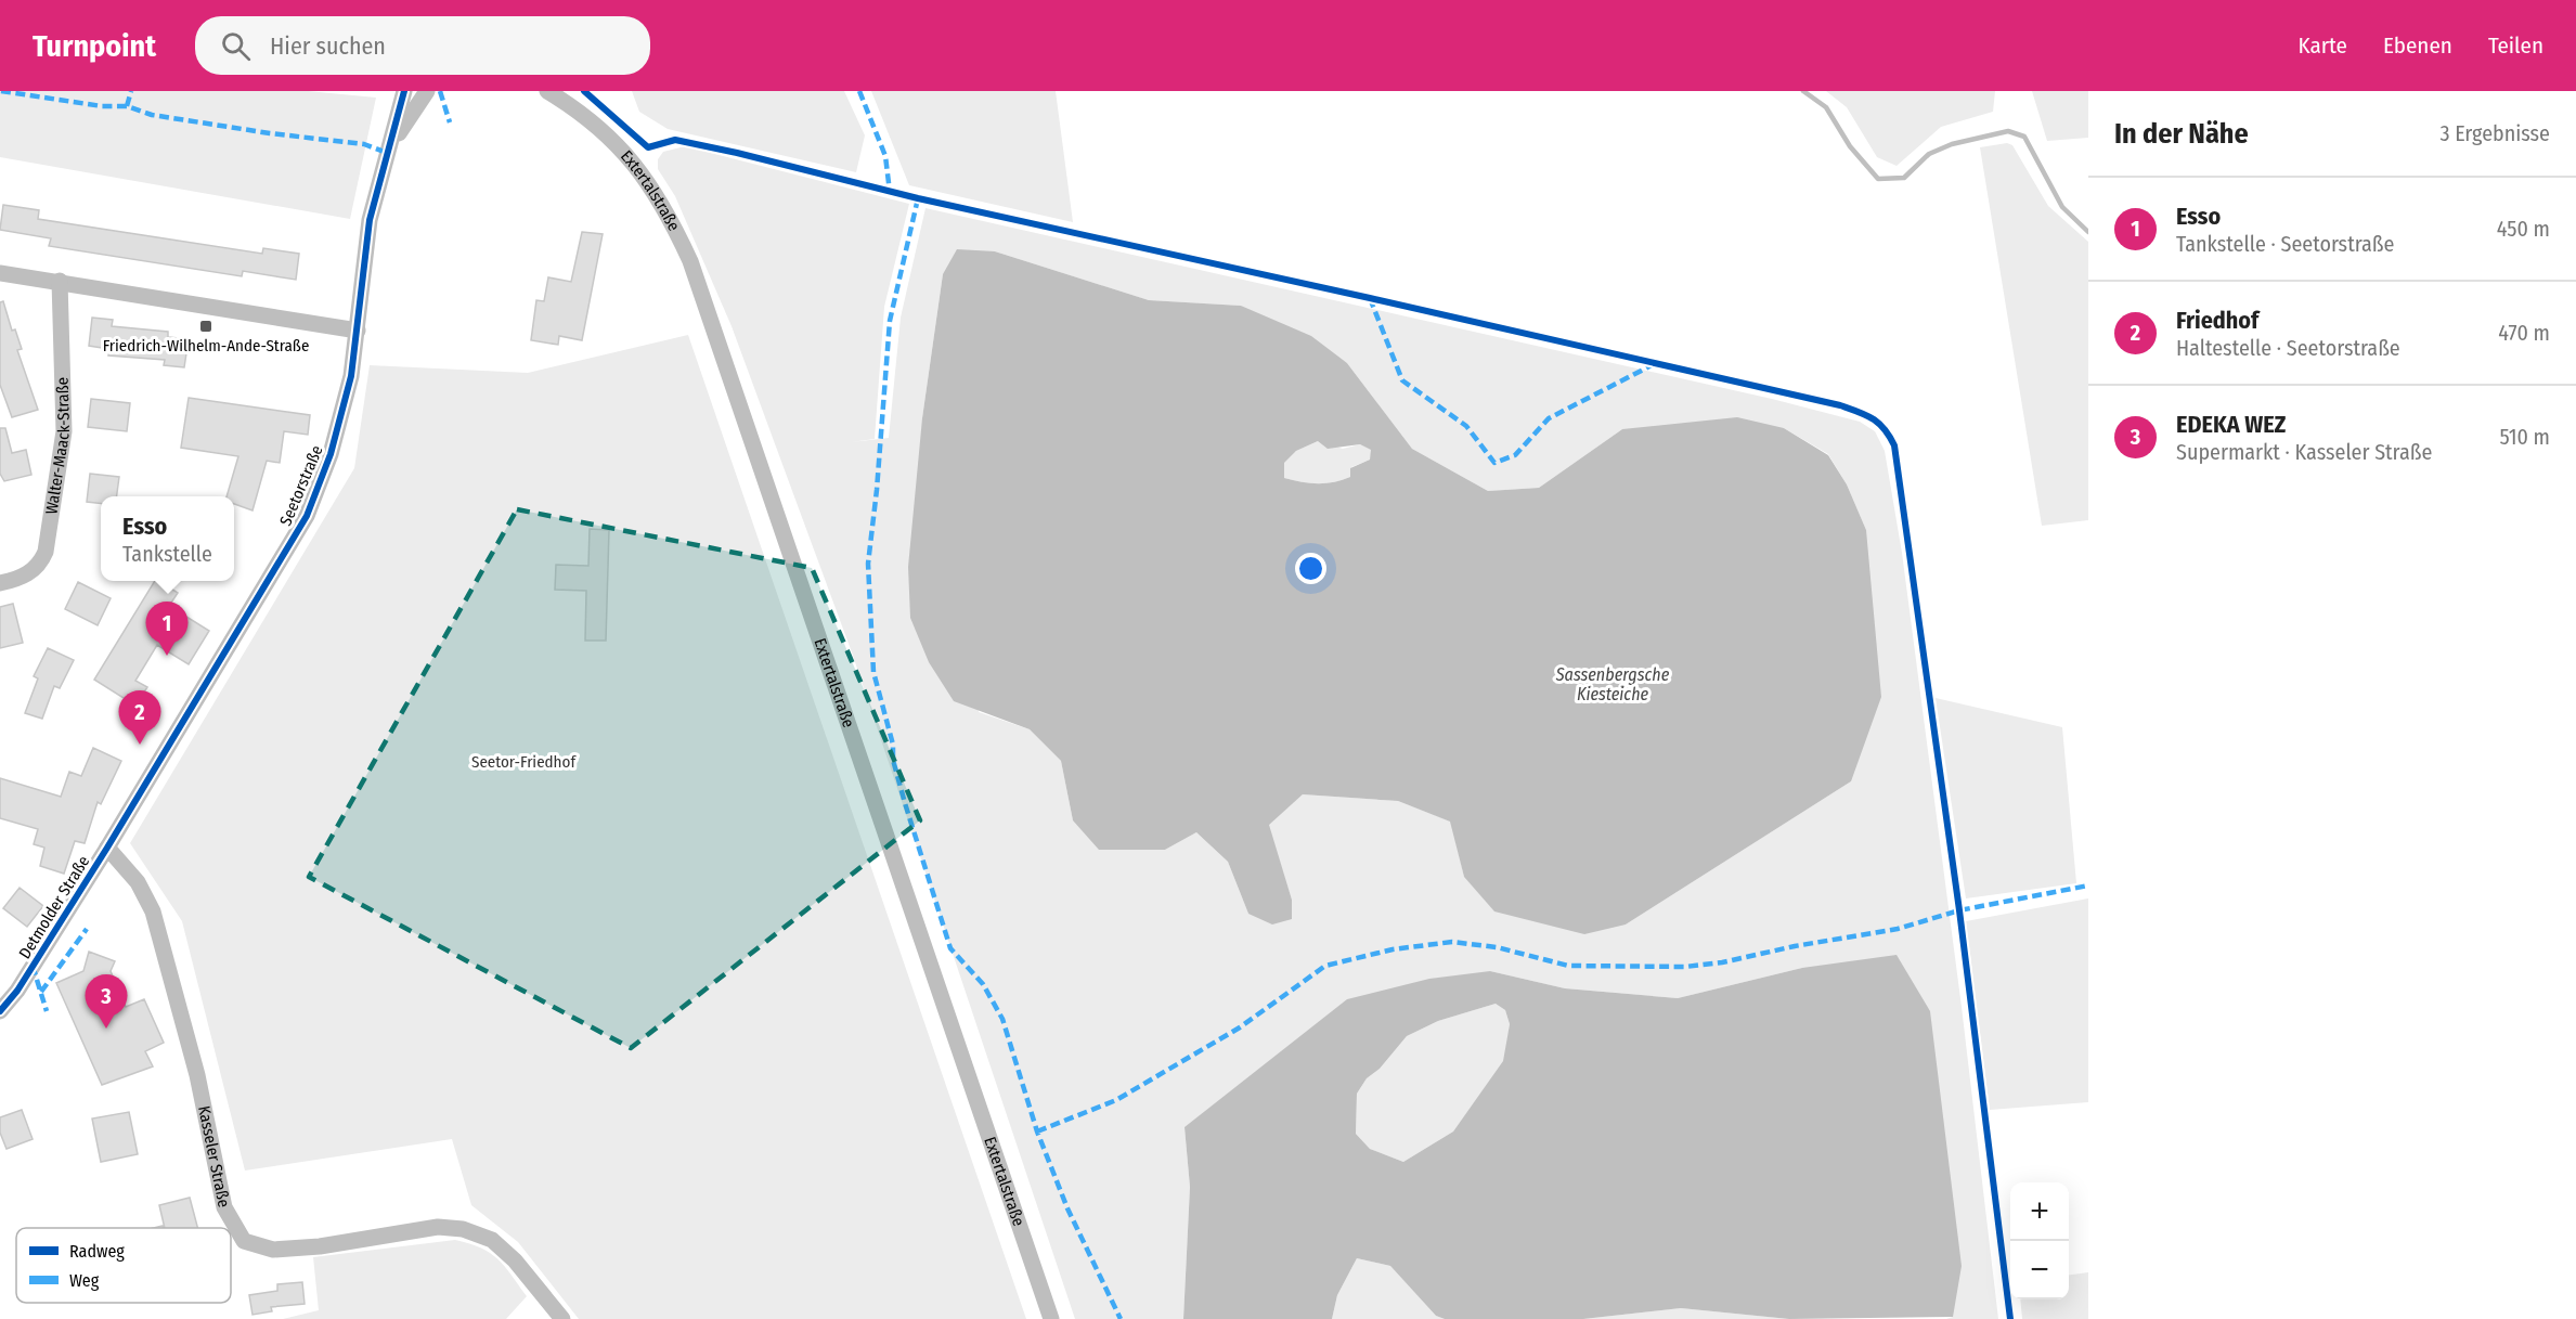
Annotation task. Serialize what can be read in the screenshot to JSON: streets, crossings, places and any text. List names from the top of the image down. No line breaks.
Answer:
{"streets":{"street":["Extertalstraße","Walter-Maack-Straße","Seetorstraße","Detmolder Straße","Kasseler Straße"]},"crossings":[["Seetorstraße","Detmolder Straße"],["Seetorstraße","Kasseler Straße"],["Detmolder Straße","Kasseler Straße"]],"water":["Sassenbergsche Kiesteiche"],"parks":["Seetor-Friedhof"],"places":{"transit":["Friedrich-Wilhelm-Ande-Straße"]},"legend":["Radweg","Weg"],"page":{"header":"Turnpoint","search":"Hier suchen","nav":["Karte","Ebenen","Teilen"],"heading":["In der Nähe","3 Ergebnisse"],"list":[{"mark":"1","name":"Esso","note":"Tankstelle · Seetorstraße","value":"450 m"},{"mark":"2","name":"Friedhof","note":"Haltestelle · Seetorstraße","value":"470 m"},{"mark":"3","name":"EDEKA WEZ","note":"Supermarkt · Kasseler Straße","value":"510 m"}],"popup":["Esso","Tankstelle"],"pins":["1","2","3"],"map_buttons":["+","−"]}}
